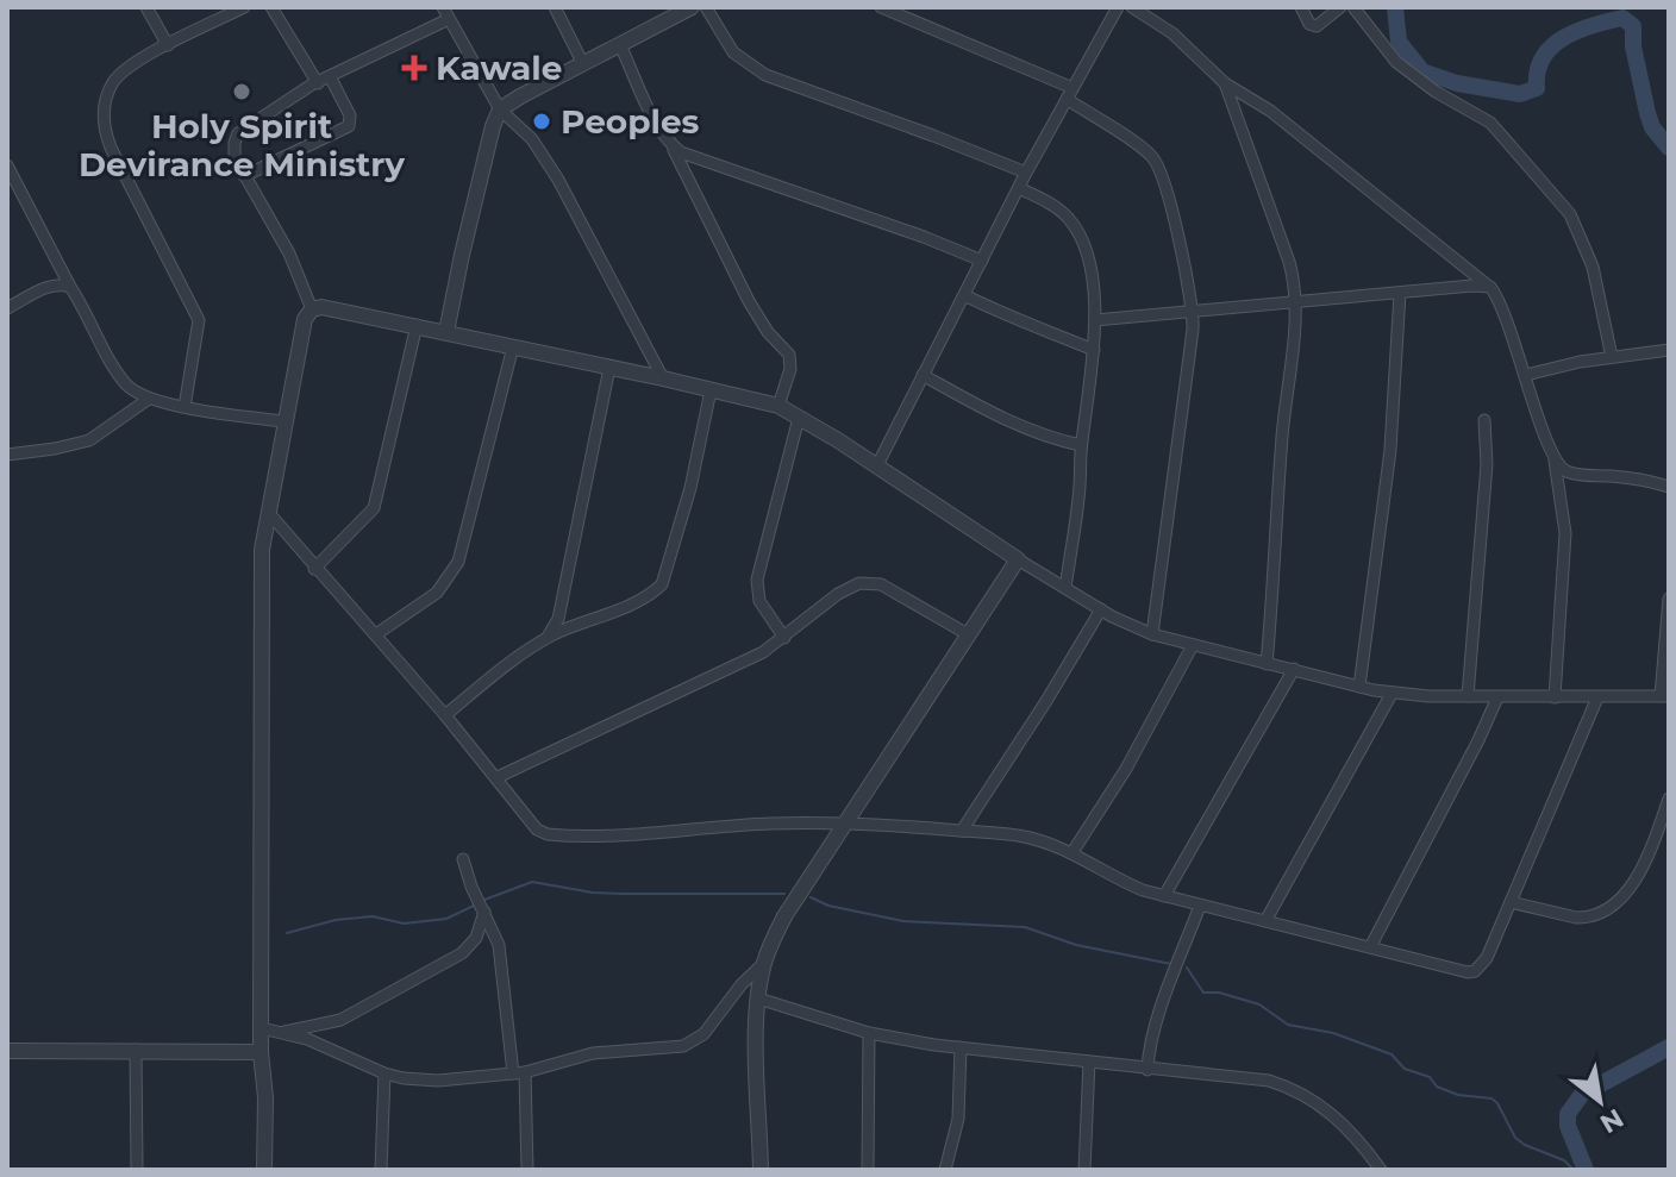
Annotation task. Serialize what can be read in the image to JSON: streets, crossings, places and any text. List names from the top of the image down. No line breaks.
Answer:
{"places":{"health":["Kawale"],"other":["Holy Spirit Devirance Ministry","Peoples"]},"north":"bottom right"}
